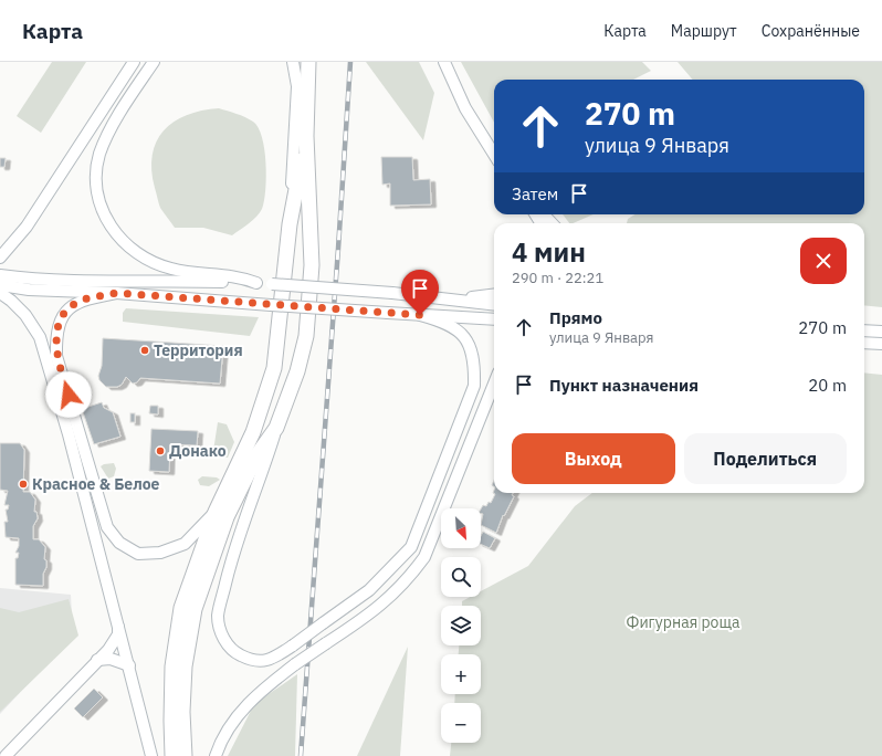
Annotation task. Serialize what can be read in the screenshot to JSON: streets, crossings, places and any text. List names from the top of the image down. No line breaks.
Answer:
{"parks":["Фигурная роща"],"places":["Территория","Донако","Красное & Белое"],"north":"bottom right","page":{"header":"Карта","nav":["Карта","Маршрут","Сохранённые"],"turn":["270 m","улица 9 Января"],"then":"Затем","heading":["4 мин","290 m · 22:21"],"list":[{"name":"Прямо","note":"улица 9 Января","value":"270 m"},{"name":"Пункт назначения","value":"20 m"}],"buttons":["Выход","Поделиться"],"map_buttons":["+","−"]}}
